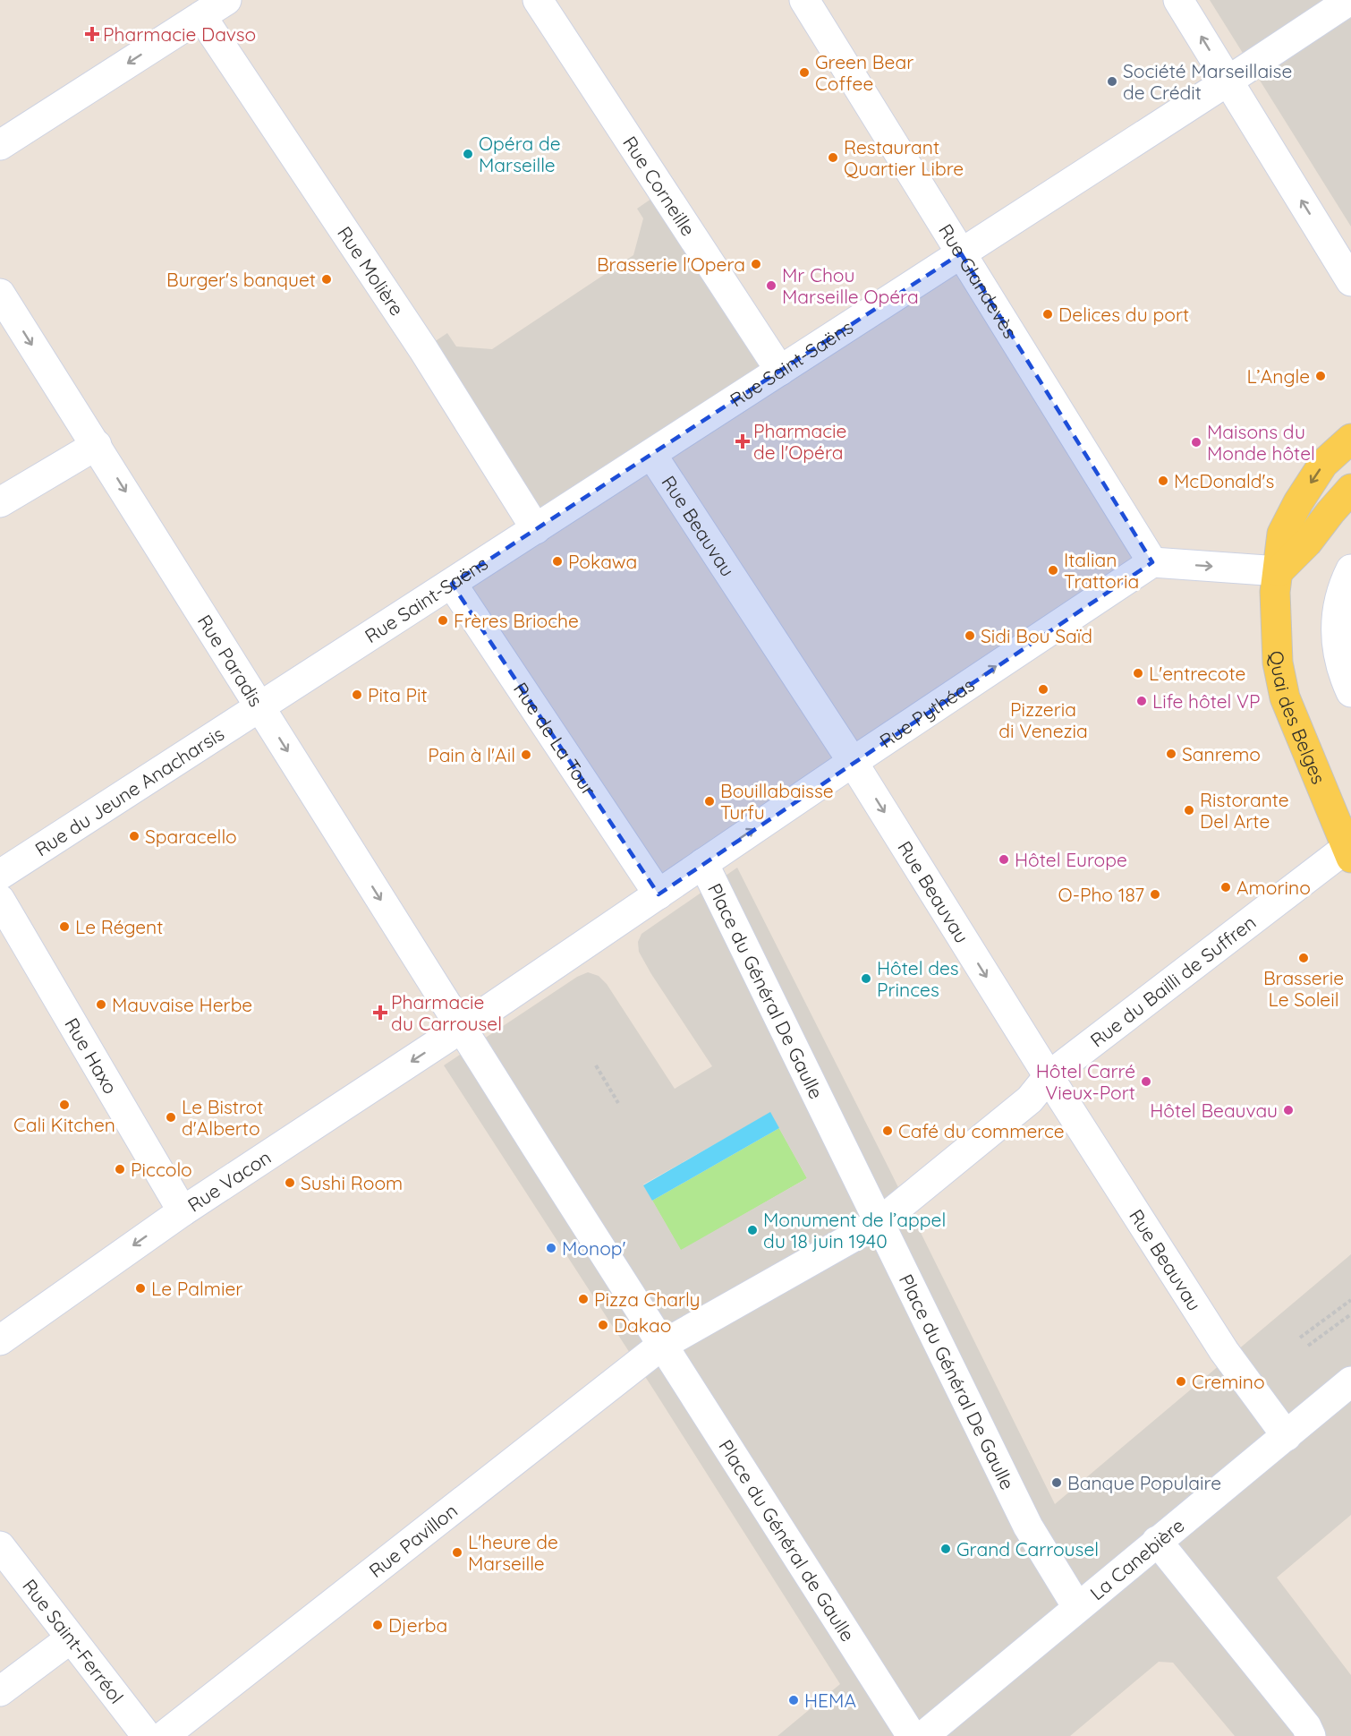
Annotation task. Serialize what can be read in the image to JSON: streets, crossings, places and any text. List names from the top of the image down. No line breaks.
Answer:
{"streets":{"main road":["Quai des Belges"],"street":["Rue Corneille","Rue Molière","Rue Glandevès","Rue Saint-Saëns","Rue Beauvau","Rue Paradis","Rue Pythéas","Rue de La Tour","Rue du Jeune Anacharsis","Rue du Bailli de Suffren","Place du Général De Gaulle","Rue Haxo","Rue Vacon","Rue Pavillon","Place du Général de Gaulle","La Canebière","Rue Saint-Ferréol"]},"crossings":[["Rue Corneille","Rue Saint-Saëns"],["Rue Molière","Rue Saint-Saëns"],["Rue Glandevès","Rue Saint-Saëns"],["Rue Glandevès","Rue Pythéas"],["Rue Saint-Saëns","Rue Beauvau"],["Rue Saint-Saëns","Rue Paradis"],["Rue Saint-Saëns","Rue de La Tour"],["Rue Saint-Saëns","Rue du Jeune Anacharsis"],["Rue Beauvau","Rue Pythéas"],["Rue Beauvau","Rue du Bailli de Suffren"],["Rue Beauvau","La Canebière"],["Rue Paradis","Rue du Jeune Anacharsis"],["Rue Paradis","Rue Vacon"],["Rue Paradis","Place du Général de Gaulle"],["Rue Pythéas","Place du Général De Gaulle"],["Rue Pythéas","Place du Général de Gaulle"],["Quai des Belges","Rue du Bailli de Suffren"],["Rue de La Tour","Place du Général de Gaulle"],["Rue du Bailli de Suffren","Place du Général De Gaulle"],["Place du Général De Gaulle","Place du Général de Gaulle"],["Place du Général De Gaulle","La Canebière"],["Rue Haxo","Rue Vacon"],["Rue Vacon","Place du Général de Gaulle"],["Rue Pavillon","Place du Général de Gaulle"]],"one_way":["Rue Paradis","Rue Pythéas","Rue Vacon"],"places":{"health":["Pharmacie Davso","Pharmacie de l'Opéra","Pharmacie du Carrousel"],"other":["Green Bear Coffee","Société Marseillaise de Crédit","Opéra de Marseille","Restaurant Quartier Libre","Brasserie l'Opera","Burger's banquet","Mr Chou Marseille Opéra","Delices du port","L’Angle","Maisons du Monde hôtel","McDonald's","Pokawa","Italian Trattoria","Frères Brioche","Sidi Bou Saïd","L'entrecote","Pizzeria di Venezia","Pita Pit","Life hôtel VP","Sanremo","Pain à l'Ail","Bouillabaisse Turfu","Ristorante Del Arte","Sparacello","Hôtel Europe","Amorino","O-Pho 187","Le Régent","Brasserie Le Soleil","Hôtel des Princes","Mauvaise Herbe","Hôtel Carré Vieux-Port","Cali Kitchen","Hôtel Beauvau","Le Bistrot d'Alberto","Café du commerce","Piccolo","Sushi Room","Monument de l’appel du 18 juin 1940","Monop'","Le Palmier","Pizza Charly","Dakao","Cremino","Banque Populaire","Grand Carrousel","L'heure de Marseille","Djerba","HEMA"]}}
